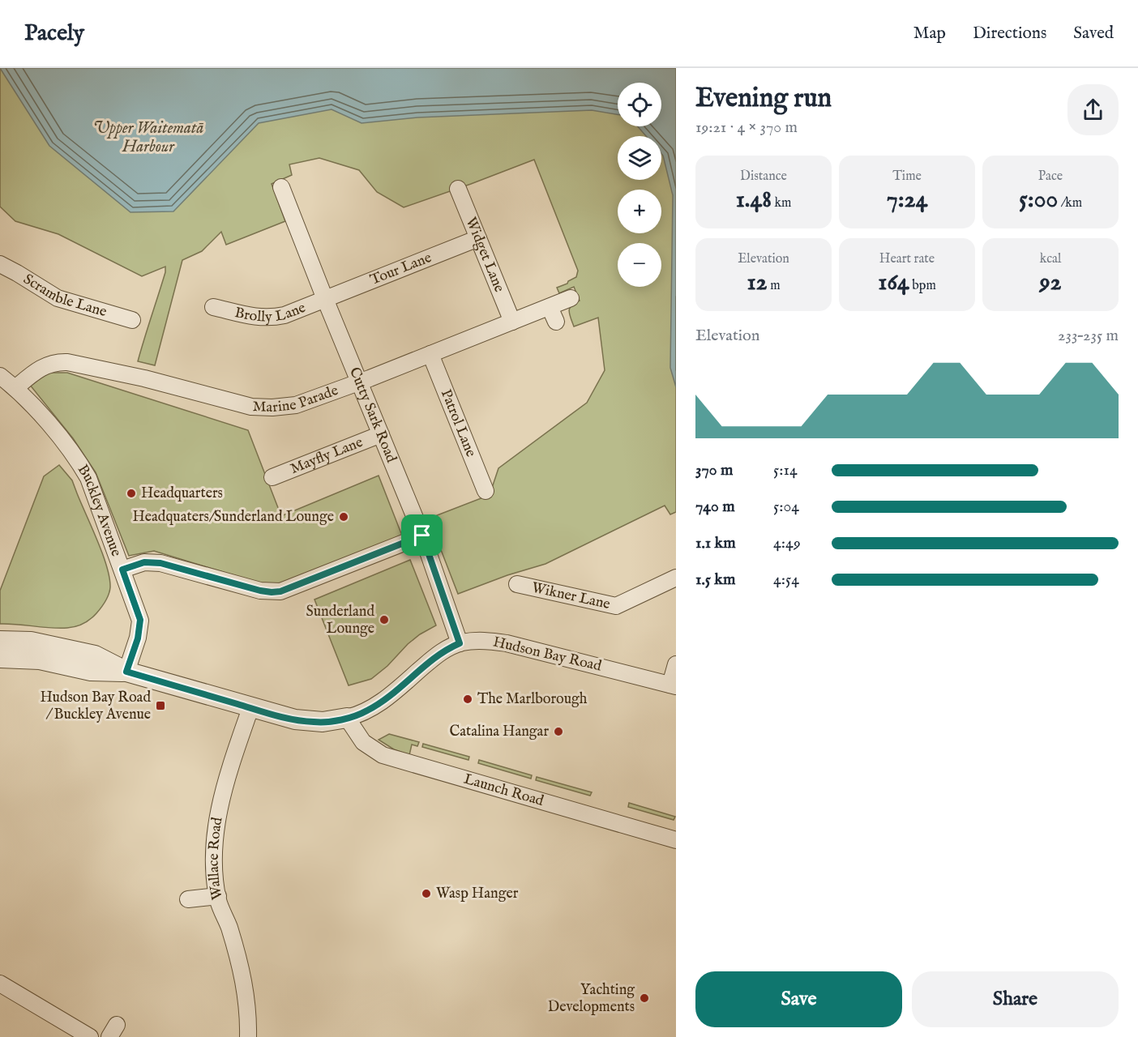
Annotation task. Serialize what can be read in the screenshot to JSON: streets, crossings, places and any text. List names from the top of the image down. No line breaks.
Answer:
{"streets":{"street":["Widget Lane","Tour Lane","Scramble Lane","Brolly Lane","Marine Parade","Cutty Sark Road","Patrol Lane","Mayfly Lane","Buckley Avenue","Wikner Lane","Hudson Bay Road","Launch Road","Wallace Road"]},"crossings":[["Widget Lane","Tour Lane"],["Widget Lane","Marine Parade"],["Tour Lane","Brolly Lane"],["Tour Lane","Cutty Sark Road"],["Brolly Lane","Cutty Sark Road"],["Marine Parade","Cutty Sark Road"],["Marine Parade","Patrol Lane"],["Marine Parade","Buckley Avenue"],["Cutty Sark Road","Mayfly Lane"],["Cutty Sark Road","Hudson Bay Road"],["Buckley Avenue","Hudson Bay Road"],["Hudson Bay Road","Launch Road"],["Hudson Bay Road","Wallace Road"]],"water":["Upper Waitematā Harbour"],"places":{"other":["Headquarters","Headquaters/Sunderland Lounge","Sunderland Lounge","The Marlborough","Catalina Hangar","Wasp Hanger","Yachting Developments"],"transit":["Hudson Bay Road / Buckley Avenue"]},"page":{"header":"Pacely","nav":["Map","Directions","Saved"],"heading":["Evening run","19:21 · 4 × 370 m"],"map_buttons":["+","−"],"stats":[["Distance","1.48 km"],["Time","7:24"],["Pace","5:00 /km"],["Elevation","12 m"],["Heart rate","164 bpm"],["kcal","92"]],"chart":["Elevation","233–235 m"],"list":[{"name":"370 m","note":"5:14"},{"name":"740 m","note":"5:04"},{"name":"1.1 km","note":"4:49"},{"name":"1.5 km","note":"4:54"}],"buttons":["Save","Share"]}}
